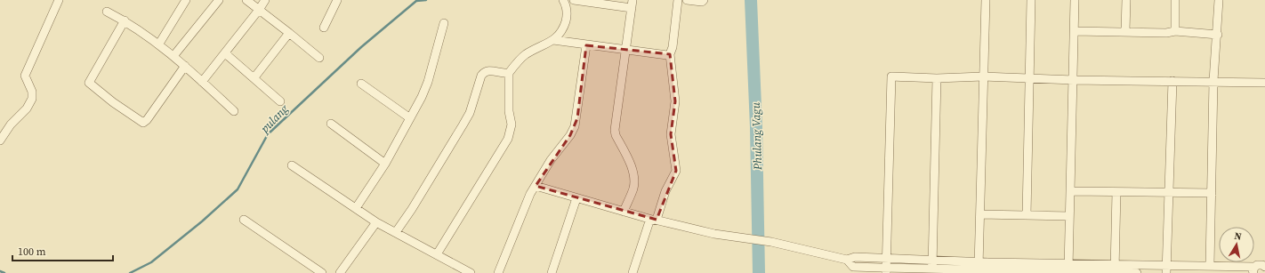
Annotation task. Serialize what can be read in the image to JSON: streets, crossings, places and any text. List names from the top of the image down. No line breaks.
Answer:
{"water":["pulang","Phulang Vagu"],"scale_bar":"100 m","north":"top"}
